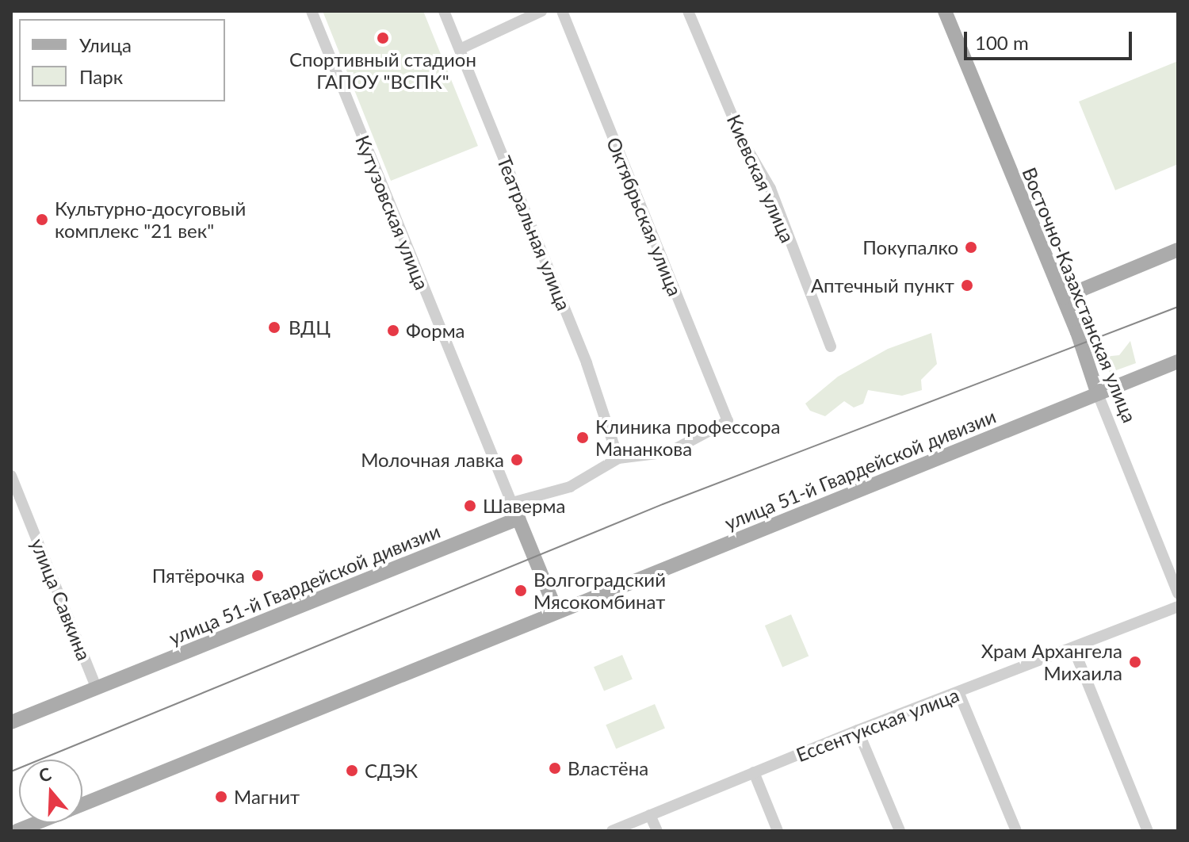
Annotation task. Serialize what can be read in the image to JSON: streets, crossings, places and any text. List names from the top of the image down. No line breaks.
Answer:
{"streets":{"main road":["Восточно-Казахстанская улица","улица 51-й Гвардейской дивизии"],"street":["Киевская улица","Кутузовская улица","Октябрьская улица","Театральная улица","улица Савкина","Ессентукская улица"]},"crossings":[["Кутузовская улица","улица 51-й Гвардейской дивизии"],["Октябрьская улица","Театральная улица"],["Восточно-Казахстанская улица","улица 51-й Гвардейской дивизии"],["улица 51-й Гвардейской дивизии","улица Савкина"]],"places":["Спортивный стадион ГАПОУ \"ВСПК\"","Культурно-досуговый комплекс \"21 век\"","Покупалко","Аптечный пункт","ВДЦ","Форма","Клиника профессора Мананкова","Молочная лавка","Шаверма","Пятёрочка","Волгоградский Мясокомбинат","Храм Архангела Михаила","Властёна","СДЭК","Магнит"],"legend":["Улица","Парк"],"scale_bar":"100 m","north":"top"}
